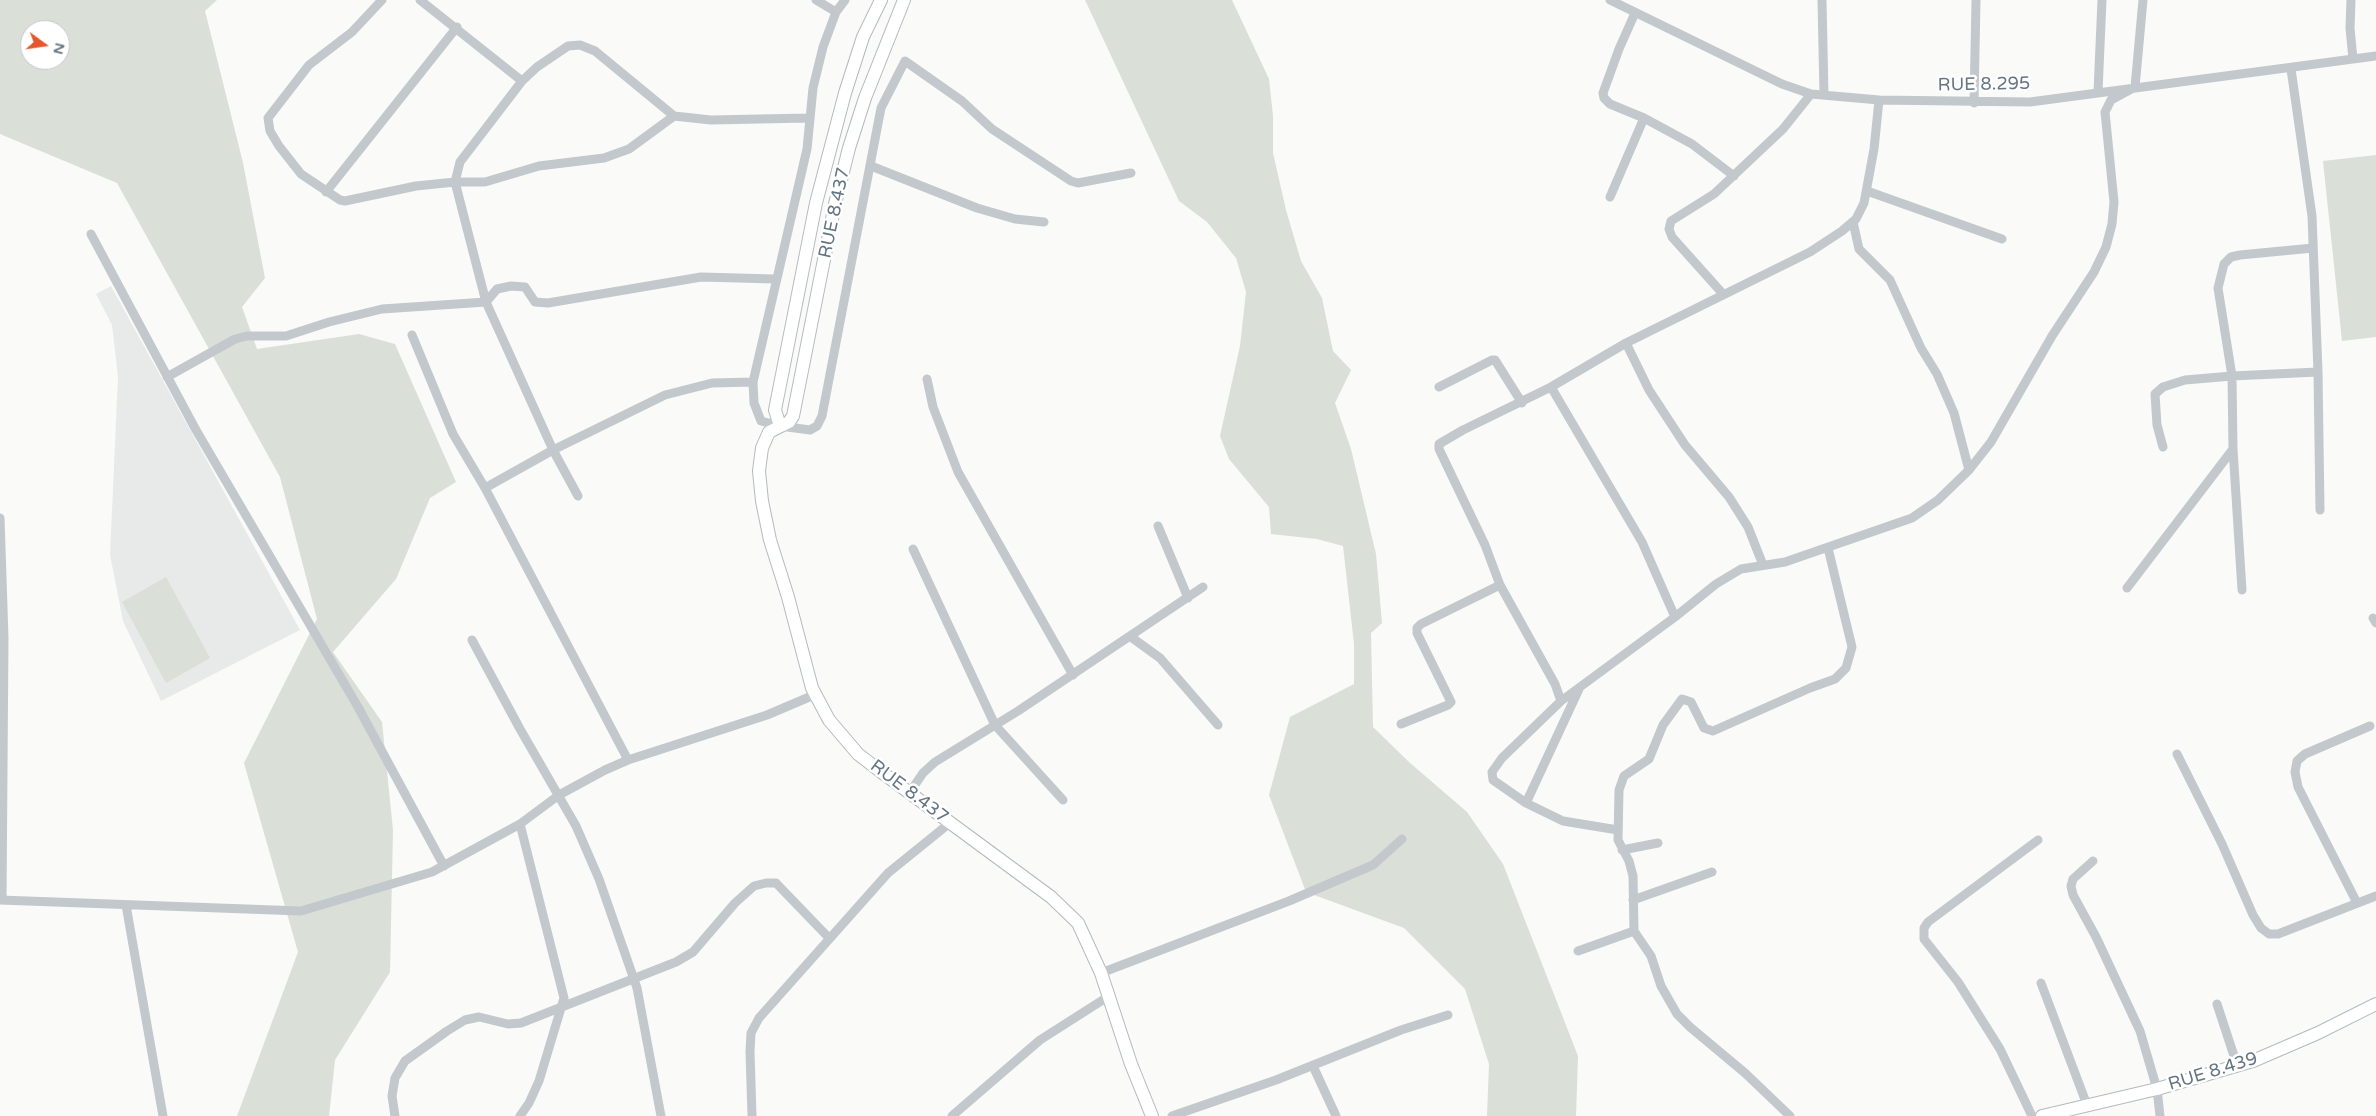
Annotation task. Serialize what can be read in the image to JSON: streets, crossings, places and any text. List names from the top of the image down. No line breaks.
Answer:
{"streets":{"main road":["RUE 8.437","RUE 8.439"],"street":["RUE 8.295"]},"north":"right"}
